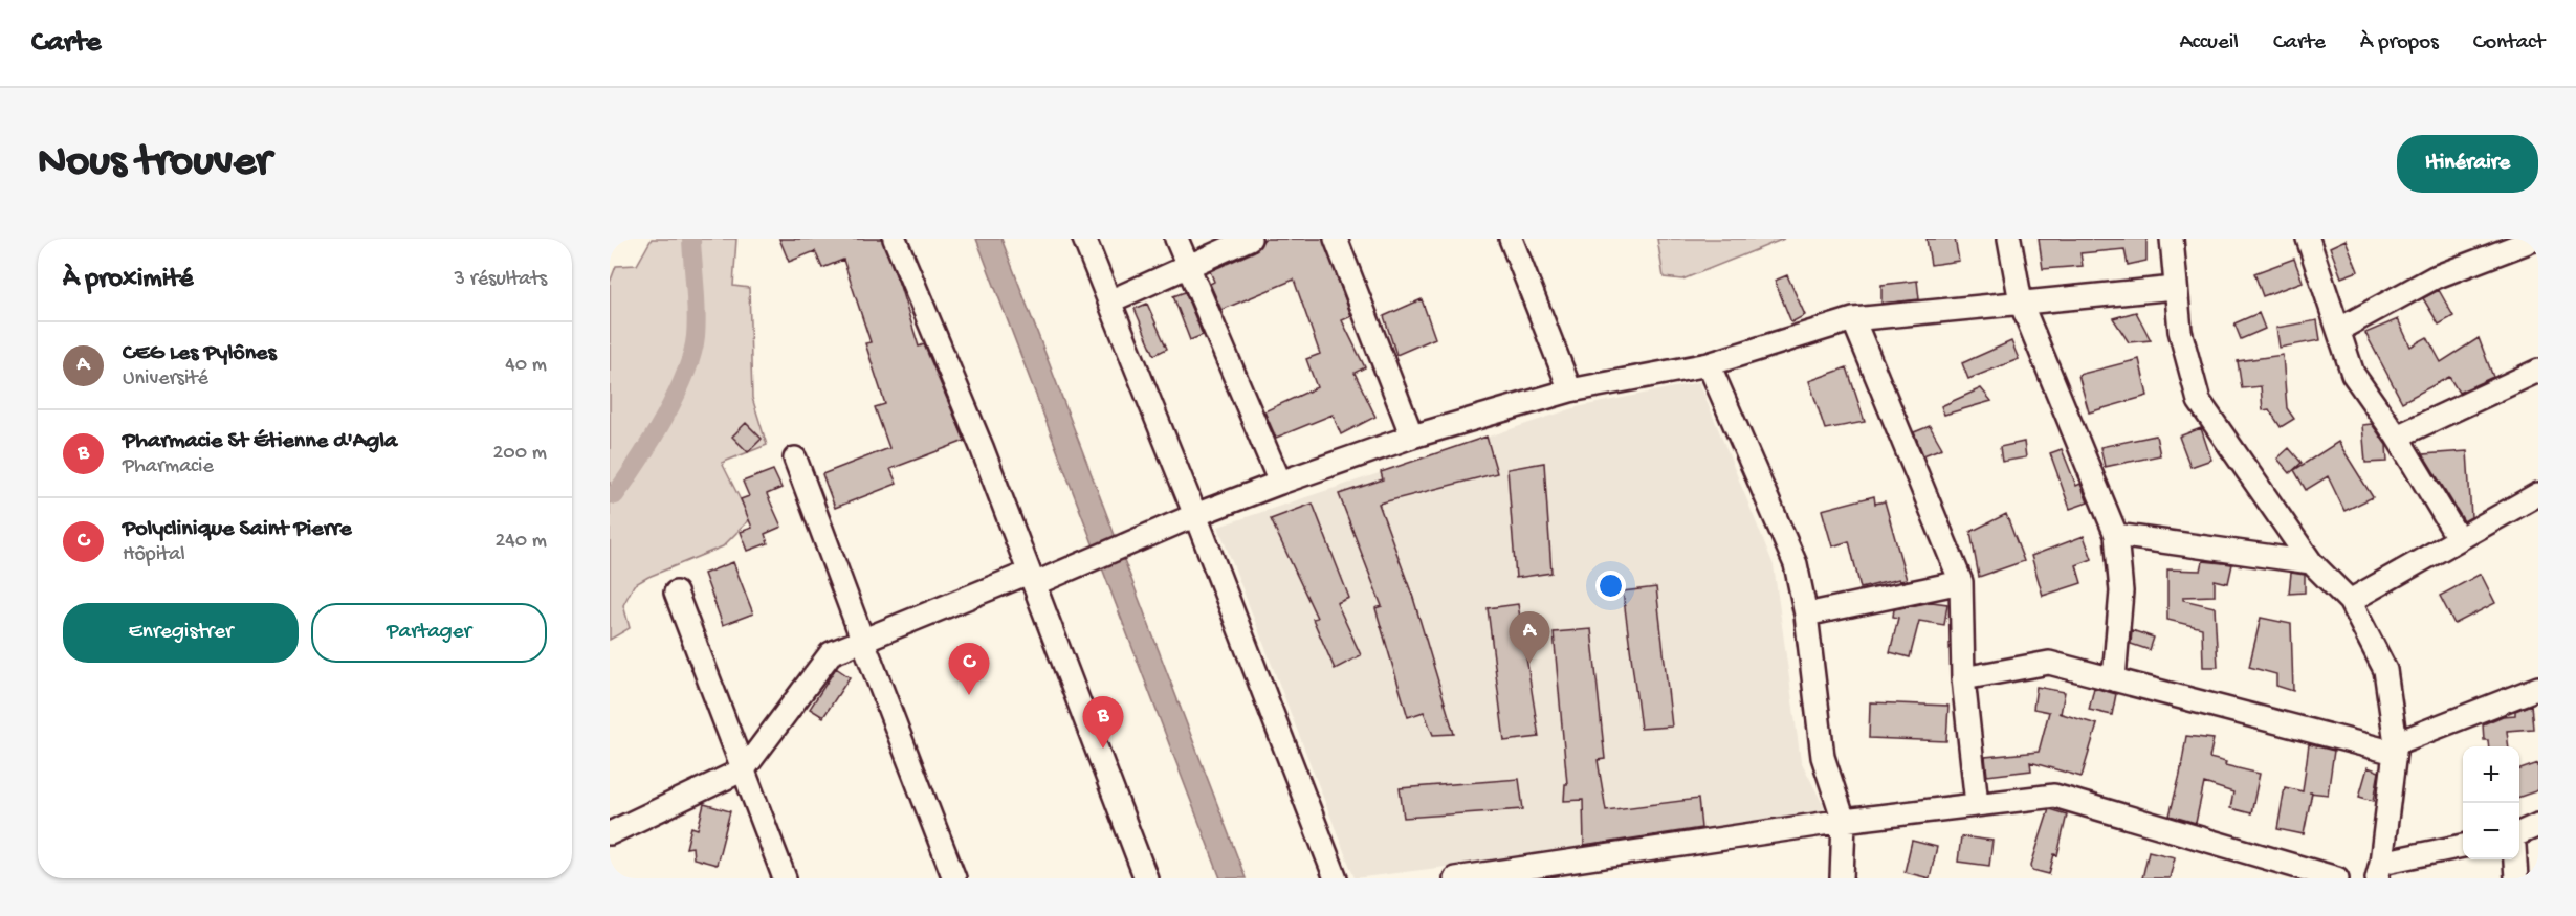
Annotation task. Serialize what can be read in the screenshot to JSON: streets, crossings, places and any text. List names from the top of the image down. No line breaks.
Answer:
{"page":{"header":"Carte","nav":["Accueil","Carte","À propos","Contact"],"buttons":["Itinéraire",["Enregistrer","Partager"]],"title":"Nous trouver","heading":["À proximité","3 résultats"],"list":[{"mark":"A","name":"CEG Les Pylônes","note":"Université","value":"40 m"},{"mark":"B","name":"Pharmacie St Étienne d'Agla","note":"Pharmacie","value":"200 m"},{"mark":"C","name":"Polyclinique Saint Pierre","note":"Hôpital","value":"240 m"}],"pins":["A","C","B"],"map_buttons":["+","−"]}}
